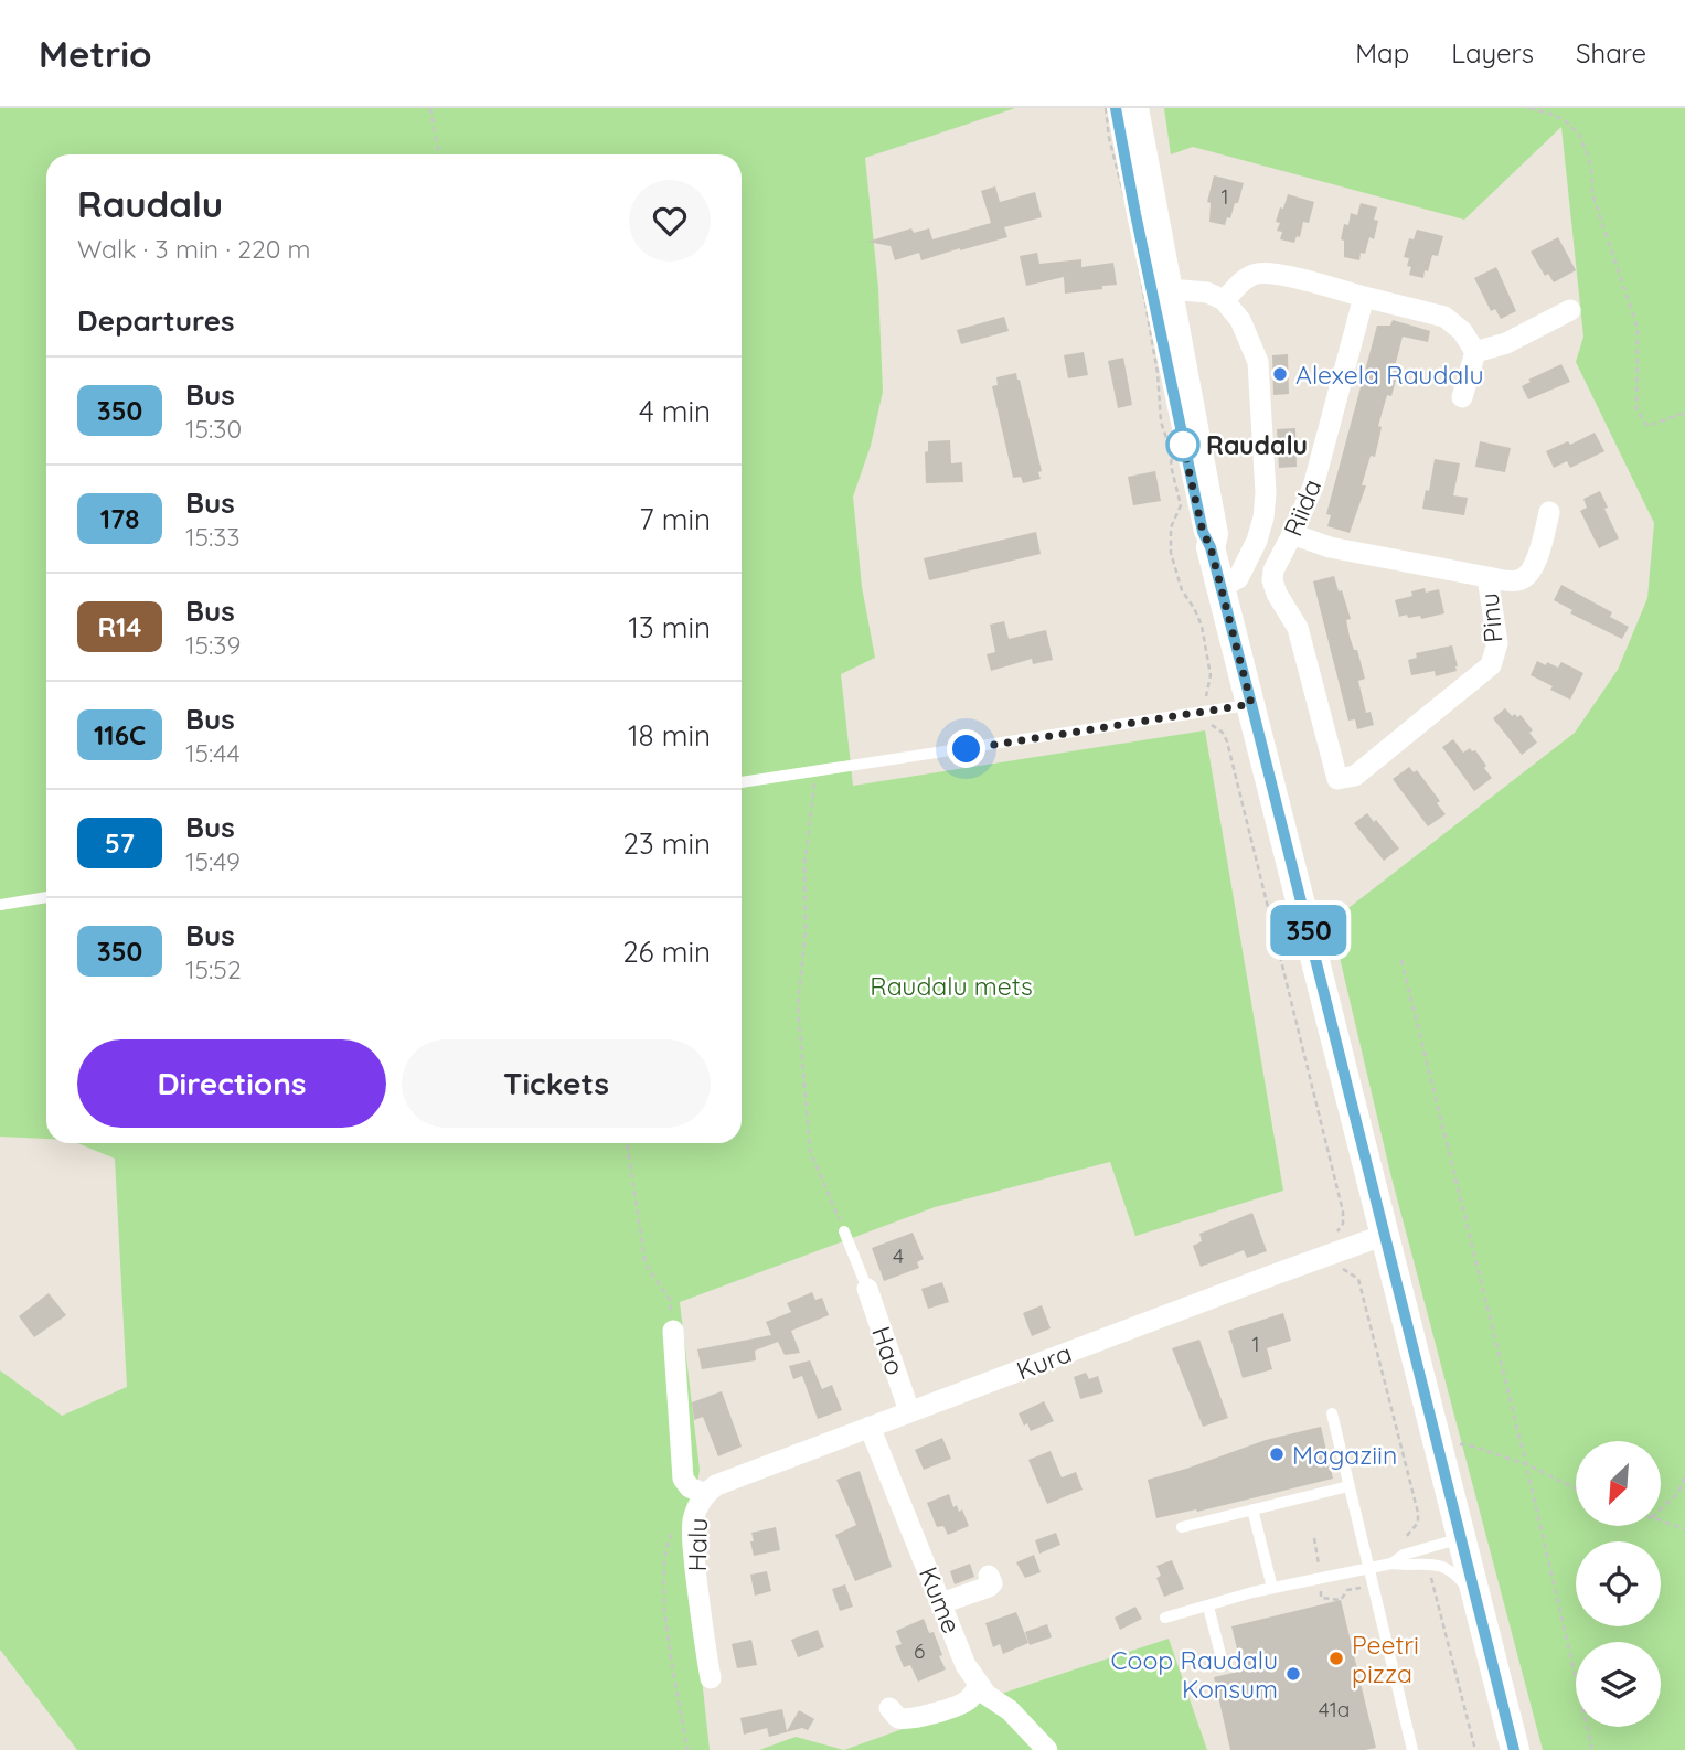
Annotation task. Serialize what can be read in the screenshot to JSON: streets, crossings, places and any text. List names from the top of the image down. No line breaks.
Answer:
{"streets":{"street":["Riida","Pinu","Hao","Kura","Halu","Kume"]},"crossings":[["Riida","Pinu"],["Hao","Kura"],["Kura","Halu"],["Kura","Kume"]],"parks":["Raudalu mets"],"places":["Alexela Raudalu","Raudalu","Magaziin","Peetri pizza","Coop Raudalu Konsum"],"lines":["bus line 350"],"house_numbers":["1","4","1","6","41a"],"north":"bottom left","page":{"header":"Metrio","nav":["Map","Layers","Share"],"on_map":"350","heading":[["Raudalu","Walk · 3 min · 220 m"],"Departures"],"list":[{"mark":"350","name":"Bus","note":"15:30","value":"4 min"},{"mark":"178","name":"Bus","note":"15:33","value":"7 min"},{"mark":"R14","name":"Bus","note":"15:39","value":"13 min"},{"mark":"116C","name":"Bus","note":"15:44","value":"18 min"},{"mark":"57","name":"Bus","note":"15:49","value":"23 min"},{"mark":"350","name":"Bus","note":"15:52","value":"26 min"}],"buttons":["Directions","Tickets"]}}
